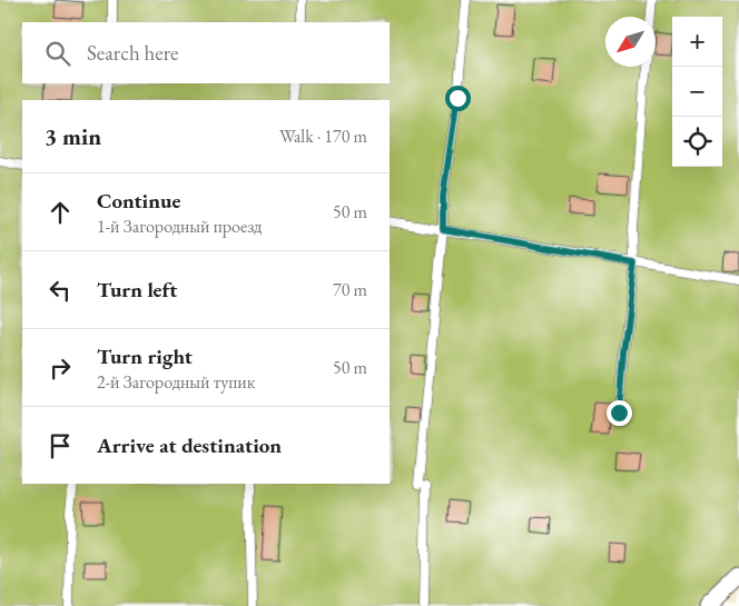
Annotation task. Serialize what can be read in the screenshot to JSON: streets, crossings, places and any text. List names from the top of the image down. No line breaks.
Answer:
{"north":"bottom left","page":{"map_buttons":["+","−"],"search":"Search here","heading":["3 min","Walk · 170 m"],"list":[["Continue","1-й Загородный проезд","50 m"],["Turn left","70 m"],["Turn right","2-й Загородный тупик","50 m"],"Arrive at destination"]}}
